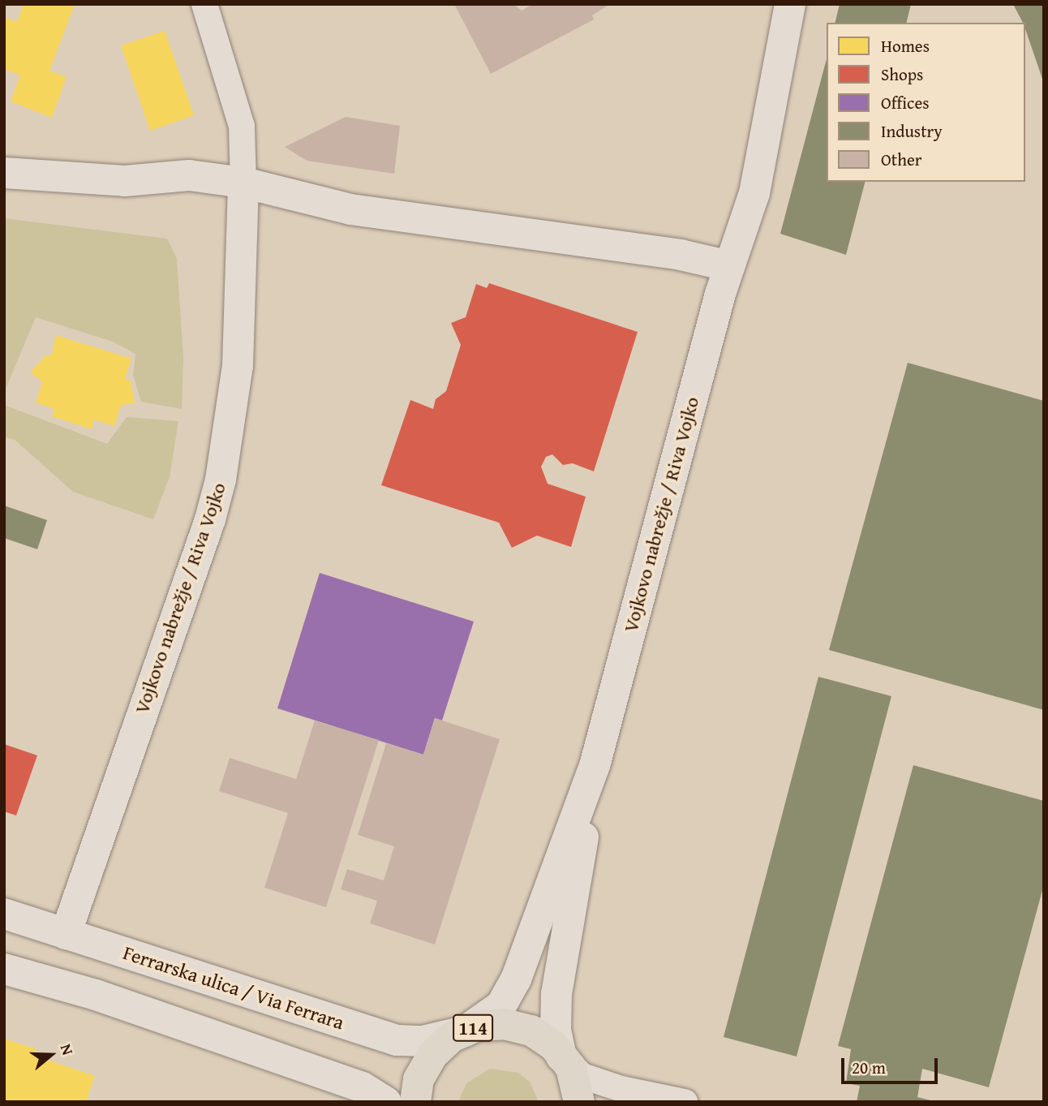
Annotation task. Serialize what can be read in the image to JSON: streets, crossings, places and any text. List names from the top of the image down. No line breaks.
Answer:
{"streets":{"main road":["114"],"street":["Vojkovo nabrežje / Riva Vojko","Ferrarska ulica / Via Ferrara"]},"crossings":[["Vojkovo nabrežje / Riva Vojko","Ferrarska ulica / Via Ferrara"],["Ferrarska ulica / Via Ferrara","114"]],"legend":["Homes","Shops","Offices","Industry","Other"],"scale_bar":"20 m","north":"right"}
